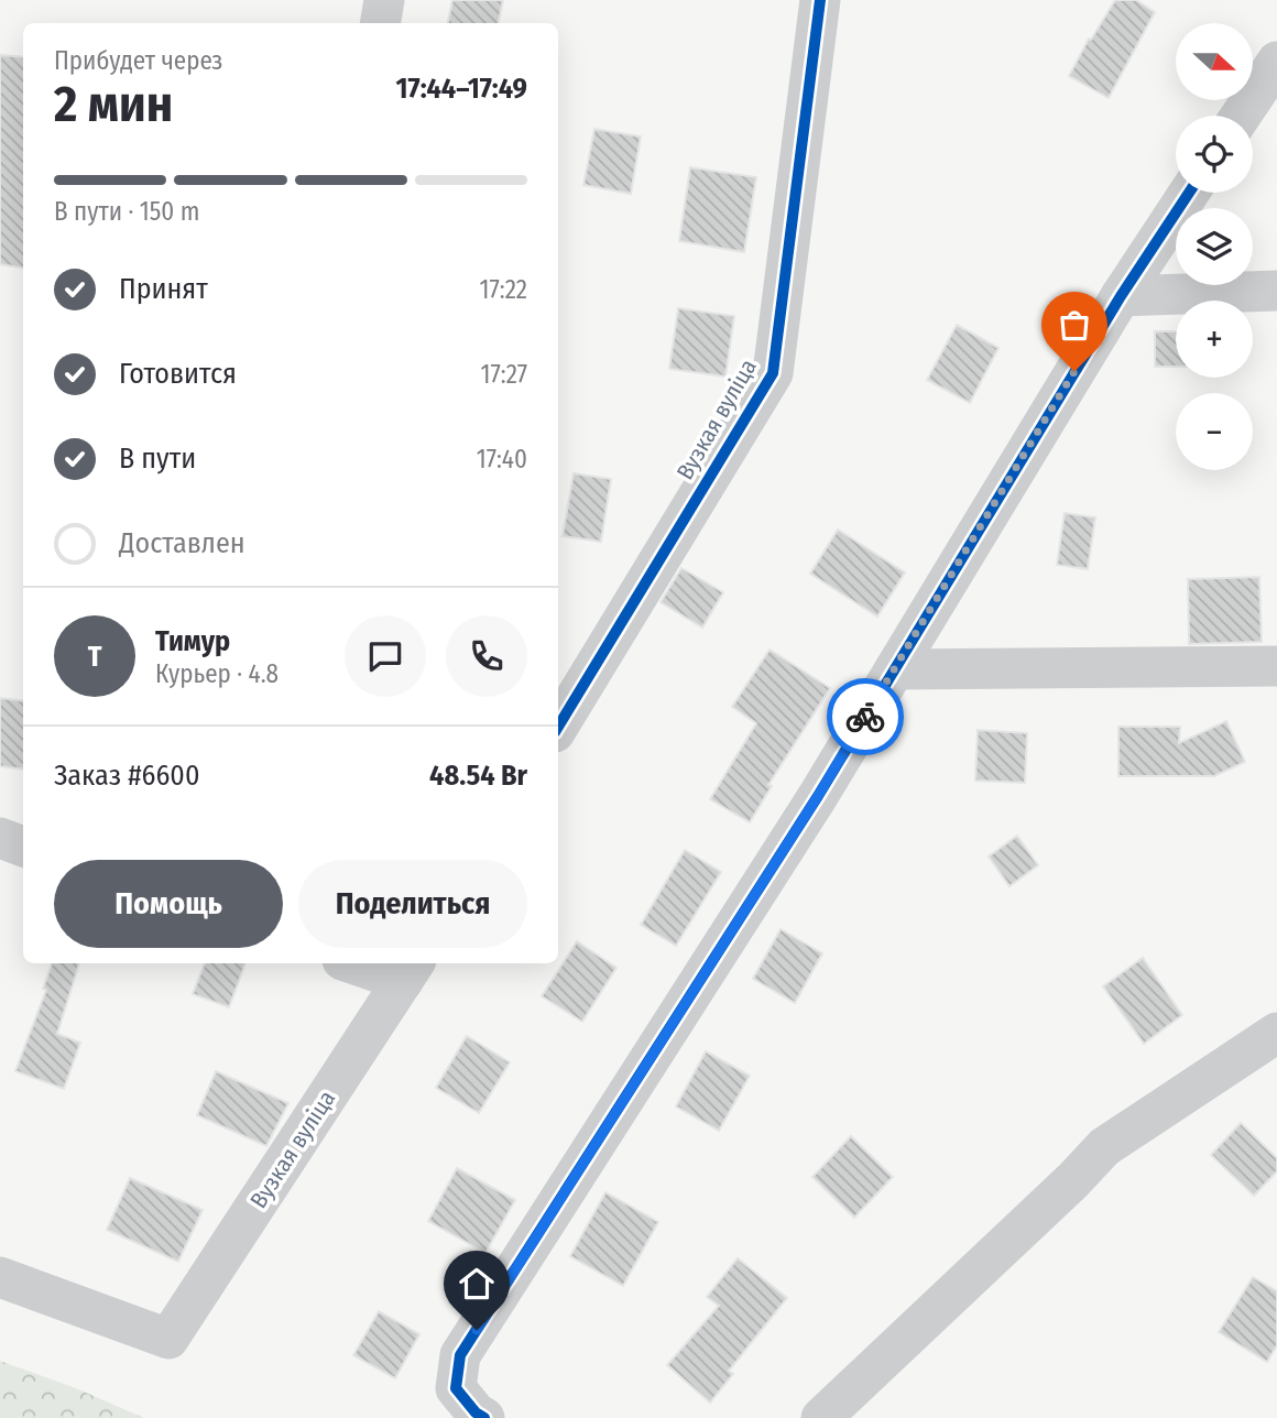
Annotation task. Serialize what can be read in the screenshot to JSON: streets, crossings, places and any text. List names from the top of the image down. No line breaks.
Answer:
{"streets":{"street":["Вузкая вуліца"]},"north":"right","page":{"map_buttons":["+","−"],"heading":["2 мин","Прибудет через","17:44–17:49"],"panel":["Тимур","Курьер · 4.8","Заказ #6600","48.54 Br"],"bar":"В пути · 150 m","list":[["Принят","17:22"],["Готовится","17:27"],["В пути","17:40"],"Доставлен"],"round":"Т","buttons":["Помощь","Поделиться"]}}
